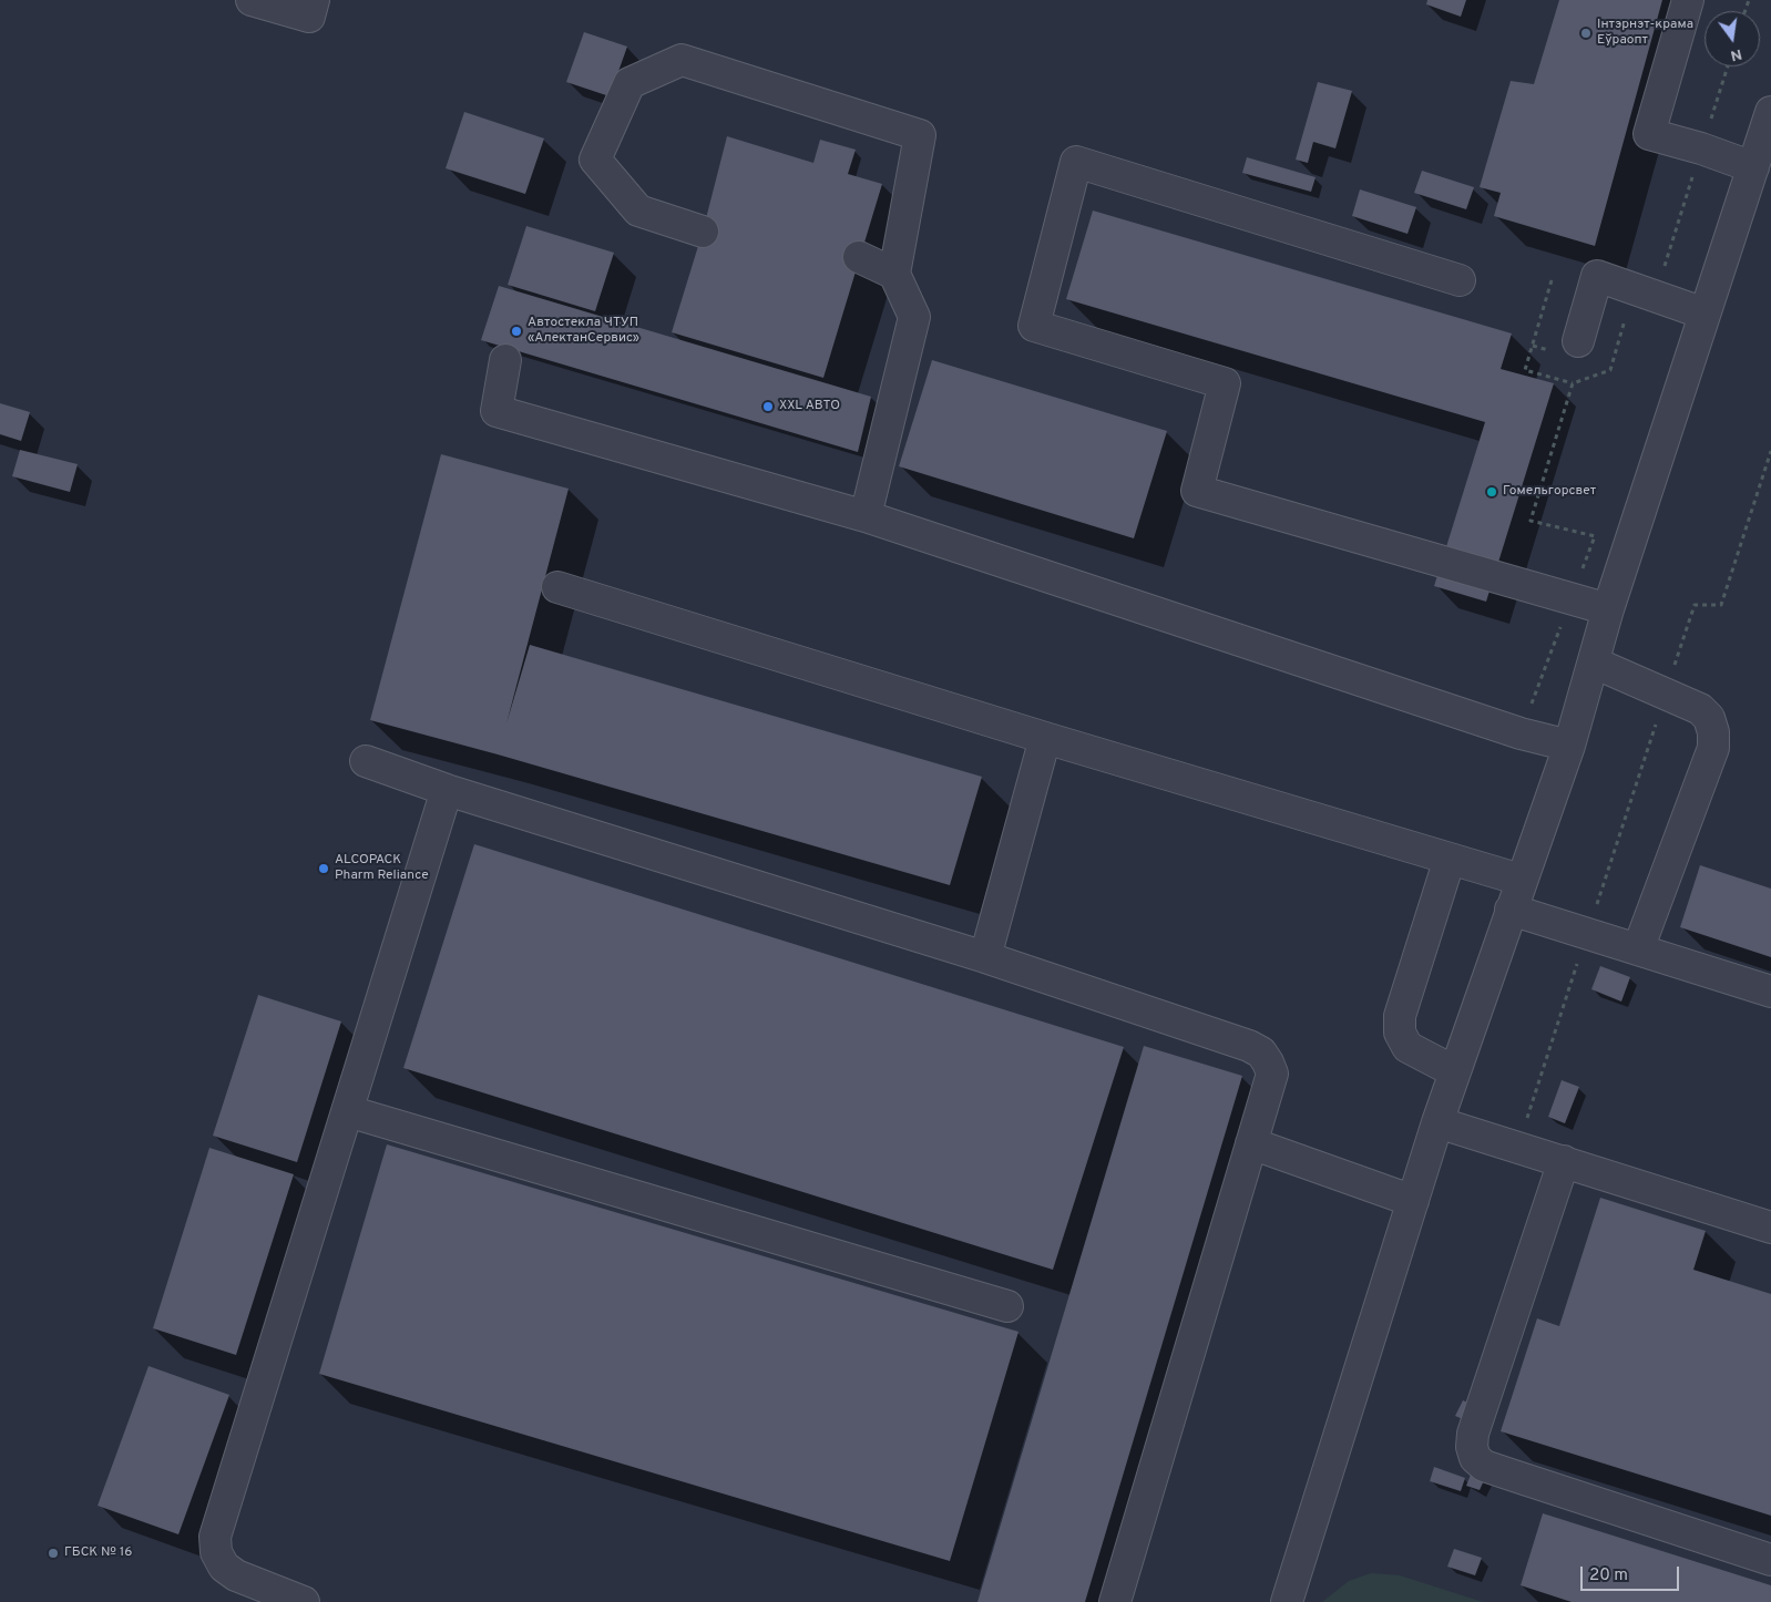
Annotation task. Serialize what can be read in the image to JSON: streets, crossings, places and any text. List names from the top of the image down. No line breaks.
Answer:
{"places":["Інтэрнэт-крама Еўраопт","Автостекла ЧТУП «АлектанСервис»","XXL АВТО","Гомельгорсвет","ALCOPACK Pharm Reliance","ГБСК № 16"],"scale_bar":"20 m","north":"bottom"}
